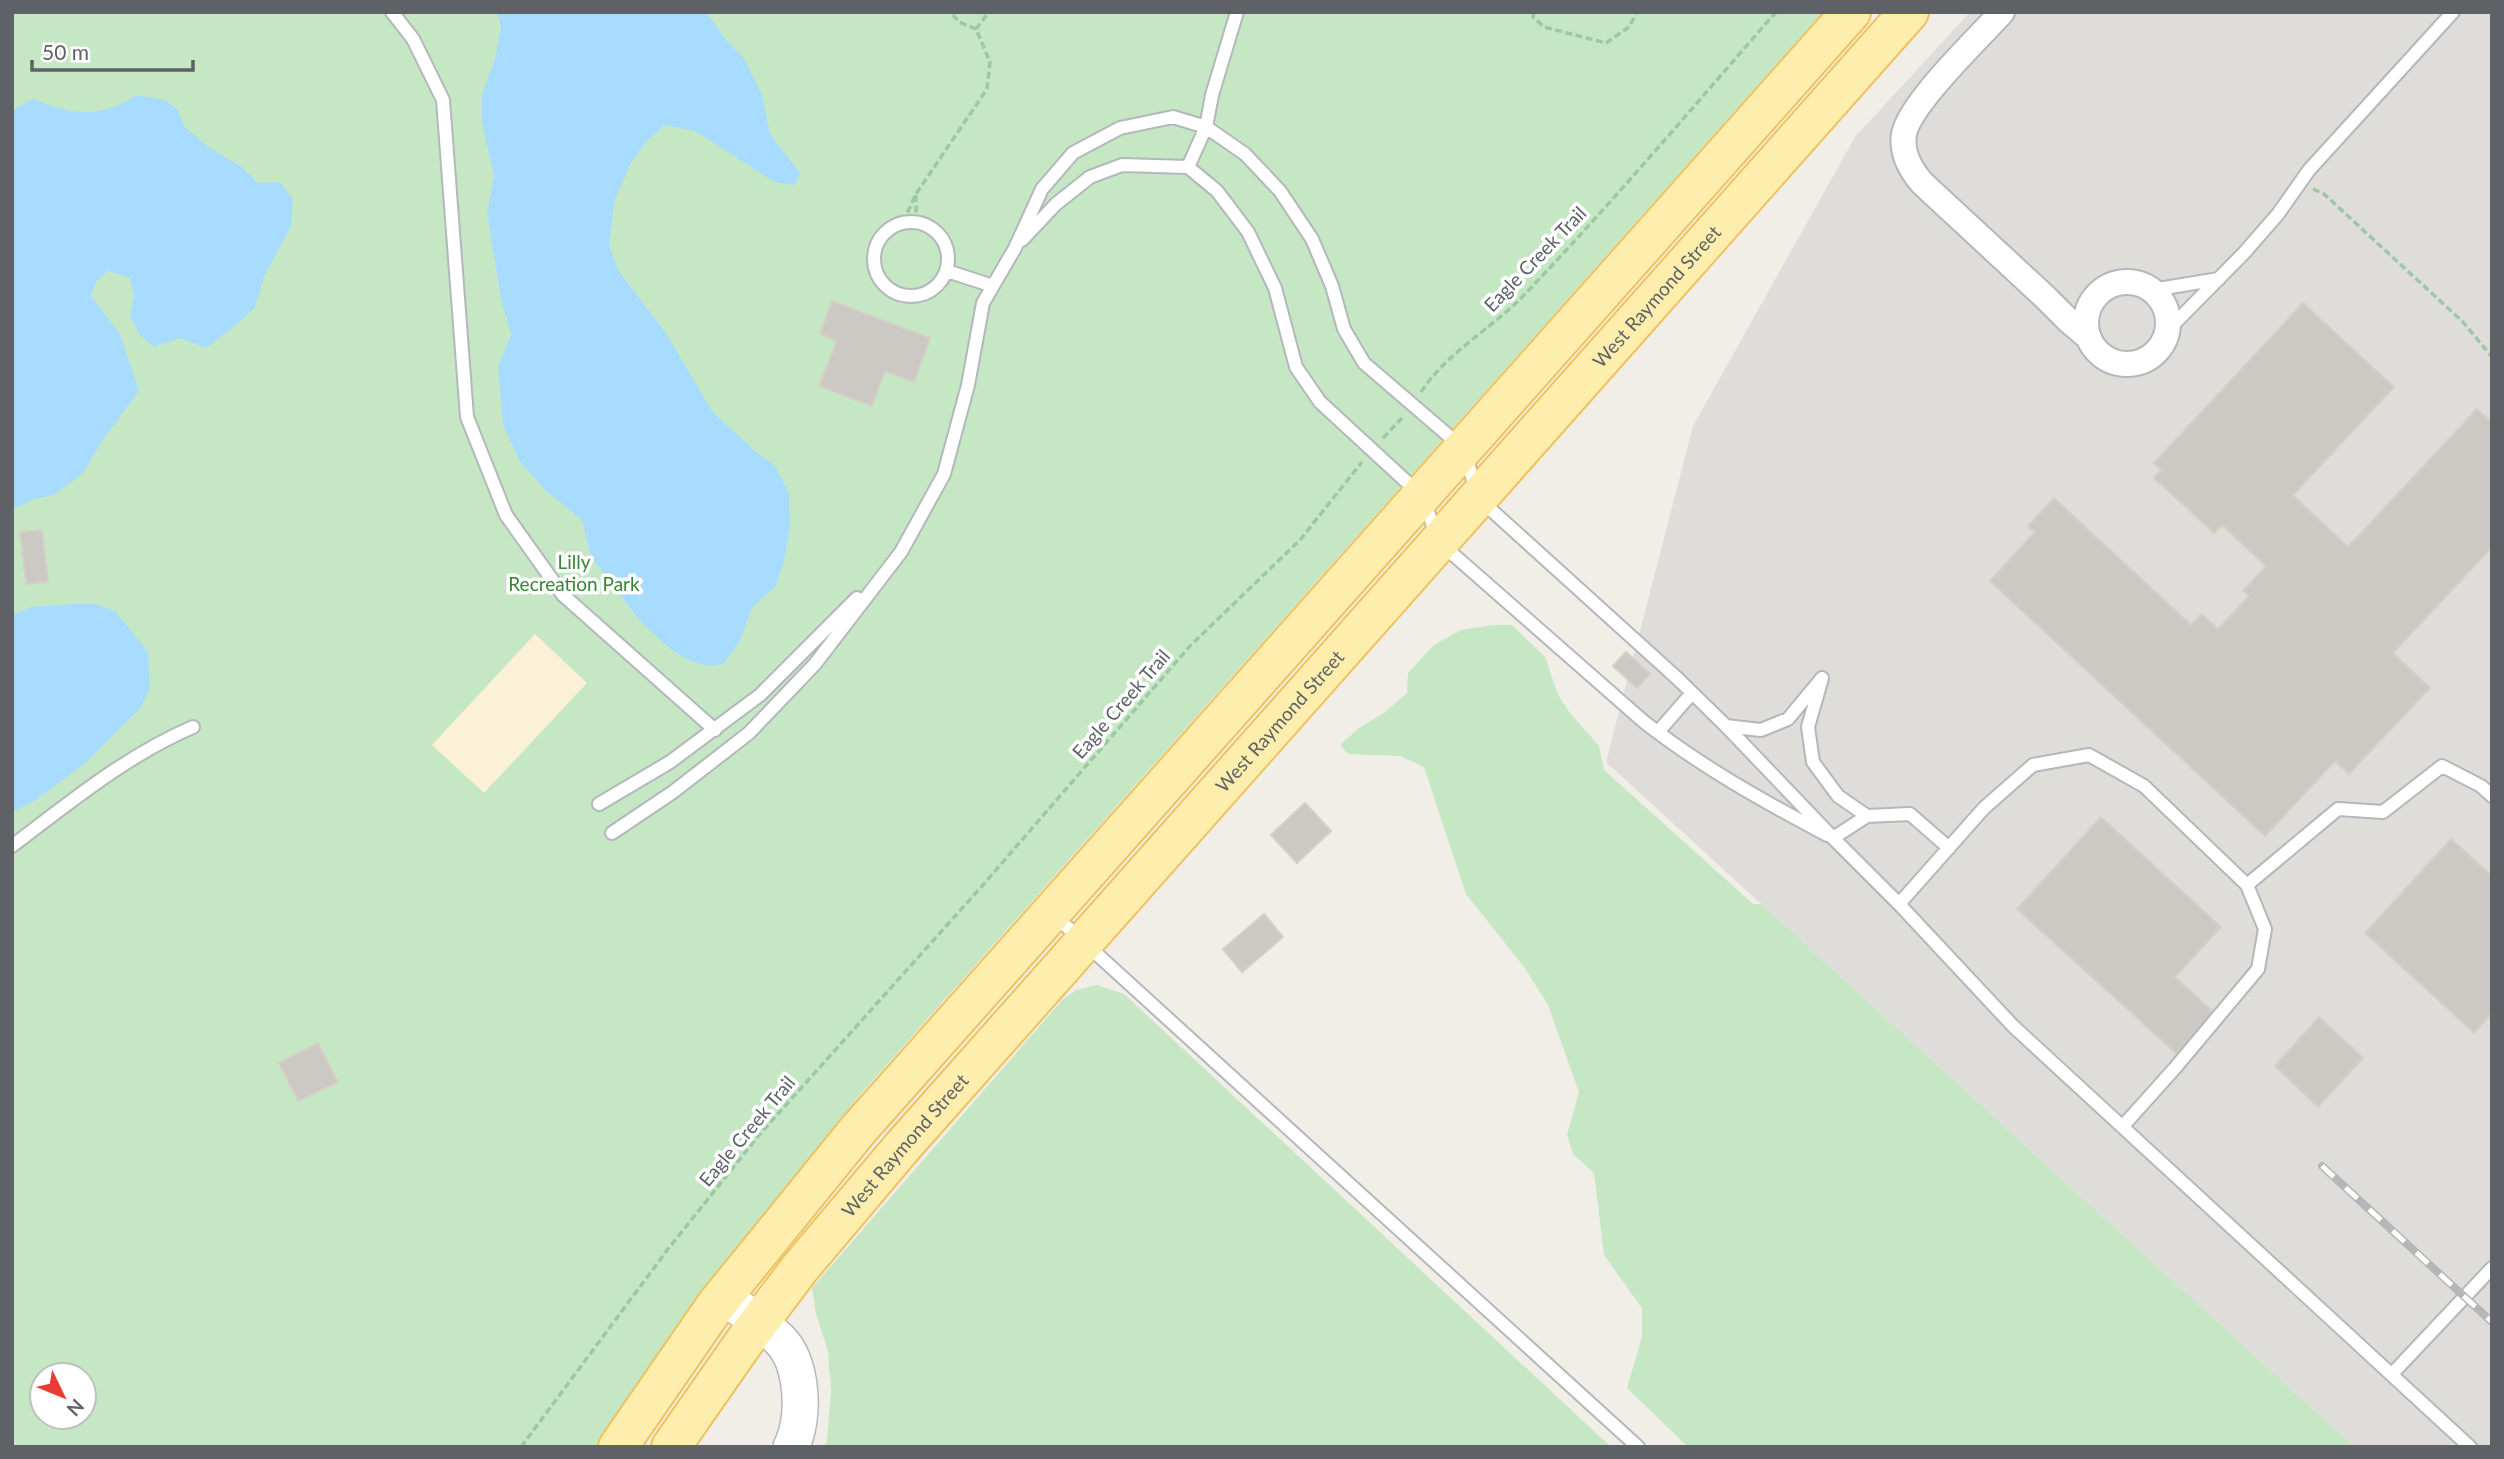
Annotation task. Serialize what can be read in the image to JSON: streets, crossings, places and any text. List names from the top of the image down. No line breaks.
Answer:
{"streets":{"main road":["West Raymond Street"],"path":["Eagle Creek Trail"]},"parks":["Lilly Recreation Park"],"scale_bar":"50 m","north":"bottom right"}
